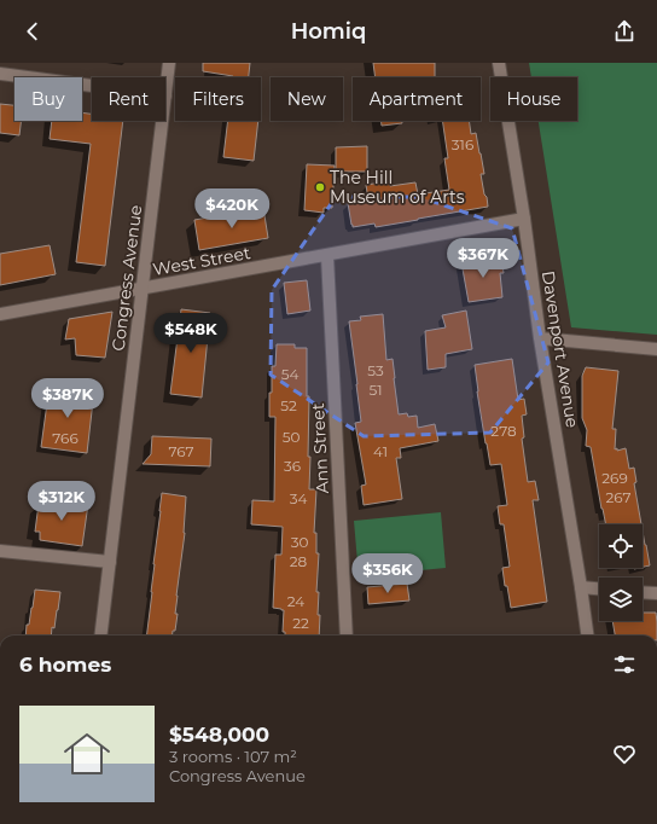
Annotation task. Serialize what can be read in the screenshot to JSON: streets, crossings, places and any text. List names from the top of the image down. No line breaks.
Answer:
{"streets":{"main road":["West Street","Congress Avenue","Davenport Avenue","Ann Street"]},"crossings":[["West Street","Congress Avenue"],["West Street","Davenport Avenue"],["West Street","Ann Street"]],"places":["The Hill Museum of Arts"],"house_numbers":["316","53","54","51","52","278","50","766","767","41","36","269","267","34","30","28","24","22"],"page":{"header":"Homiq","chip":["Buy","Rent","Filters","New","Apartment","House"],"price":["$420K","$367K","$548K","$387K","$312K","$356K"],"heading":"6 homes","list":[{"name":"$548,000","note":"3 rooms · 107 m² · Congress Avenue"}]}}
